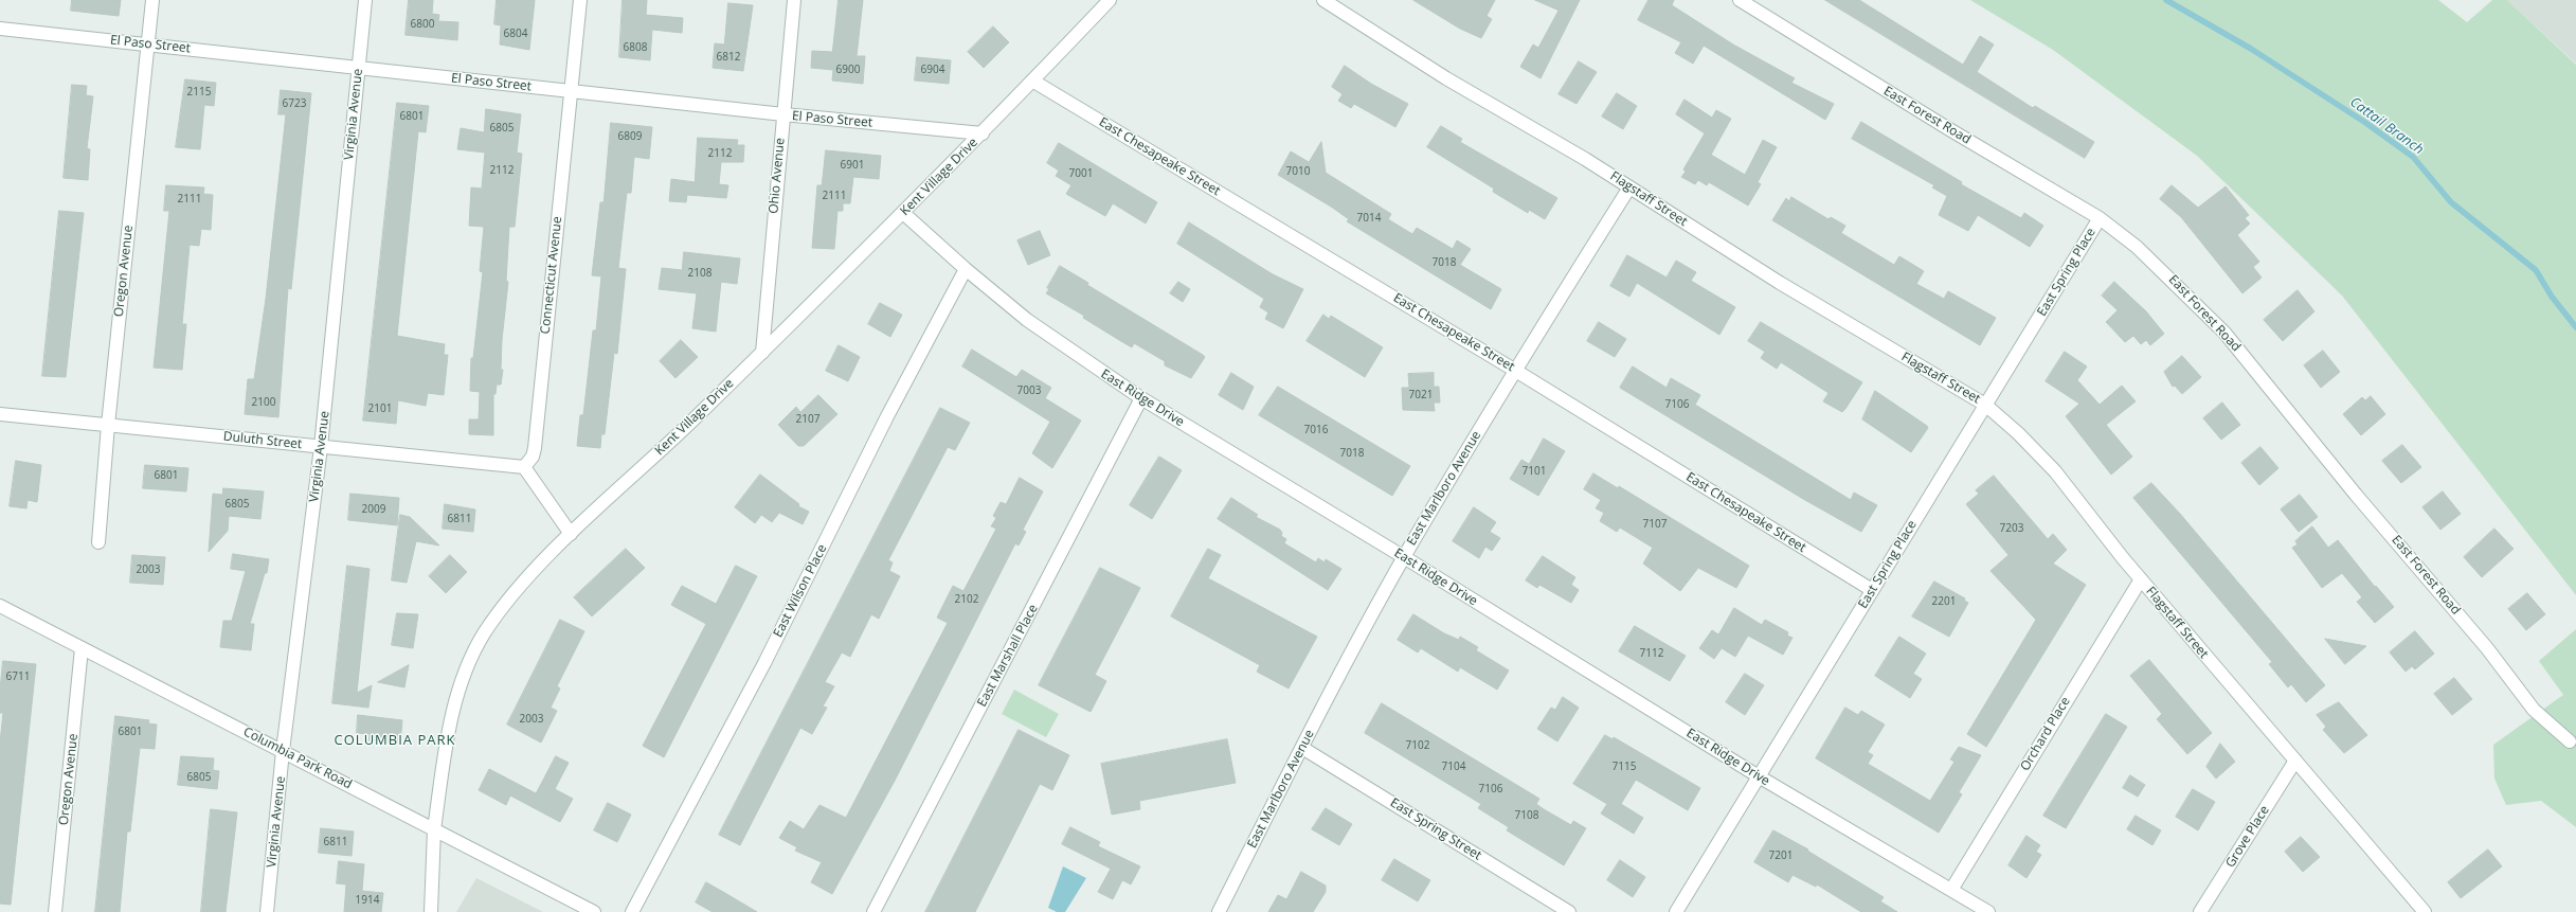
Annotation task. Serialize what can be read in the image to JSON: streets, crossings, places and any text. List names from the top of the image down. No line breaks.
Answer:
{"streets":{"street":["El Paso Street","Virginia Avenue","East Forest Road","East Chesapeake Street","Ohio Avenue","Kent Village Drive","Flagstaff Street","Oregon Avenue","East Spring Place","Connecticut Avenue","East Ridge Drive","Duluth Street","East Marlboro Avenue","East Wilson Place","East Marshall Place","Orchard Place","Columbia Park Road","East Spring Street","Grove Place"]},"crossings":[["El Paso Street","Virginia Avenue"],["El Paso Street","Ohio Avenue"],["El Paso Street","Kent Village Drive"],["El Paso Street","Oregon Avenue"],["El Paso Street","Connecticut Avenue"],["Virginia Avenue","Duluth Street"],["Virginia Avenue","Columbia Park Road"],["East Forest Road","East Spring Place"],["East Chesapeake Street","Kent Village Drive"],["East Chesapeake Street","East Spring Place"],["East Chesapeake Street","East Marlboro Avenue"],["Ohio Avenue","Kent Village Drive"],["Kent Village Drive","East Ridge Drive"],["Kent Village Drive","Columbia Park Road"],["Flagstaff Street","East Spring Place"],["Flagstaff Street","East Marlboro Avenue"],["Flagstaff Street","Orchard Place"],["Flagstaff Street","Grove Place"],["Oregon Avenue","Duluth Street"],["Oregon Avenue","Columbia Park Road"],["East Spring Place","East Ridge Drive"],["Connecticut Avenue","Duluth Street"],["East Ridge Drive","East Marlboro Avenue"],["East Ridge Drive","East Wilson Place"],["East Ridge Drive","East Marshall Place"],["East Ridge Drive","Orchard Place"],["East Marlboro Avenue","East Spring Street"]],"districts":["COLUMBIA PARK"],"water":["Cattail Branch"],"house_numbers":["6800","6804","6808","6812","6900","6904","2115","6723","6801","6805","6809","2112","6901","2112","7010","7001","2111","2111","7014","7018","2108","7003","7021","2100","7106","2101","2107","7016","7018","7101","6801","6805","2009","6811","7107","7203","2003","2102","2201","7112","6711","2003","6801","7102","7104","7115","6805","7106","7108","6811","7201","1914"]}
